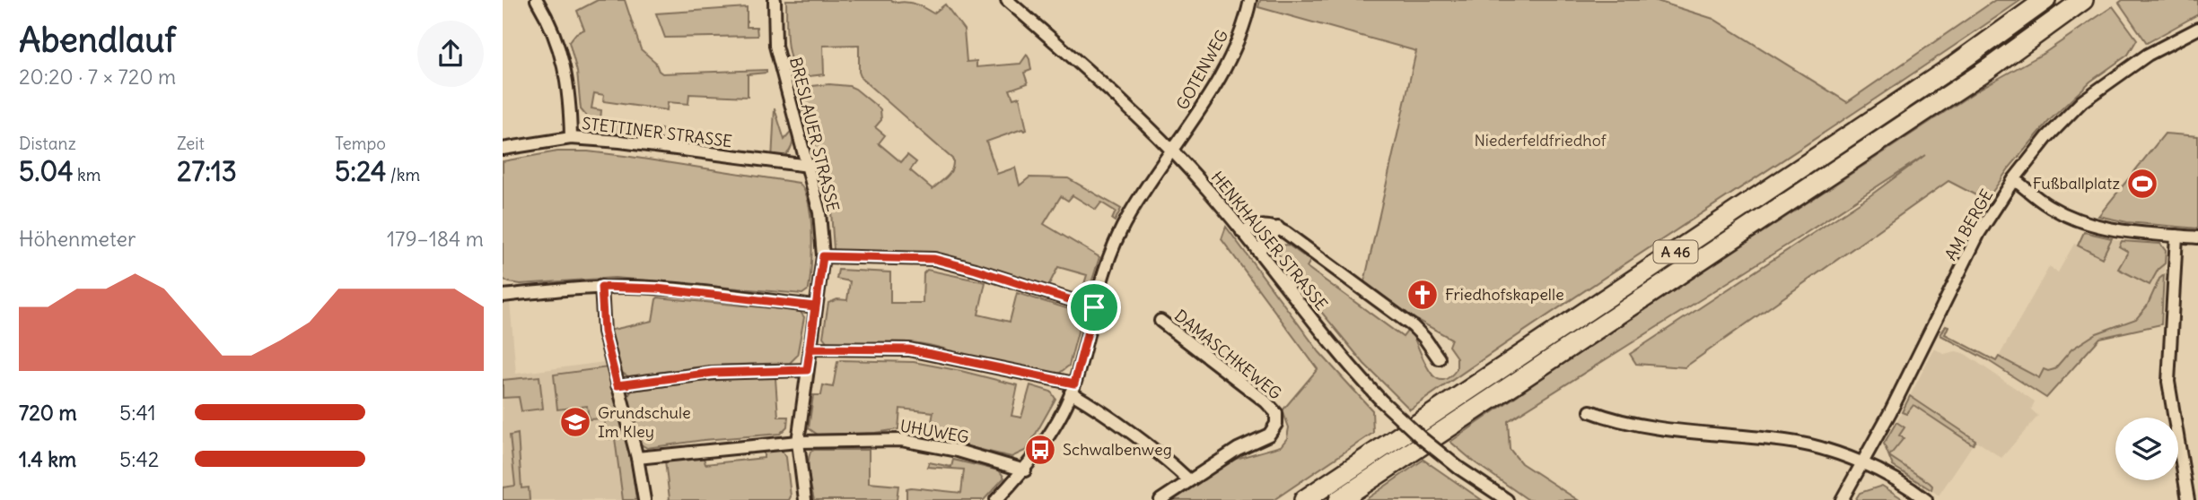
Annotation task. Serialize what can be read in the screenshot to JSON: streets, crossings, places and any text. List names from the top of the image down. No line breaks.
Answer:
{"streets":{"highway":["A 46"],"street":["GOTENWEG","STETTINER STRASSE","BRESLAUER STRASSE","AM BERGE","HENKHAUSER STRASSE","DAMASCHKEWEG","UHUWEG"]},"crossings":[["GOTENWEG","HENKHAUSER STRASSE"],["GOTENWEG","UHUWEG"],["STETTINER STRASSE","BRESLAUER STRASSE"],["BRESLAUER STRASSE","UHUWEG"]],"parks":["Niederfeldfriedhof"],"places":{"sports":["Fußballplatz"],"church":["Friedhofskapelle"],"school or university":["Grundschule Im Kley"],"bus stop":["Schwalbenweg"]},"page":{"heading":["Abendlauf","20:20 · 7 × 720 m"],"stats":[["Distanz","5.04 km"],["Zeit","27:13"],["Tempo","5:24 /km"]],"chart":["Höhenmeter","179–184 m"],"list":[{"name":"720 m","note":"5:41"},{"name":"1.4 km","note":"5:42"}]}}
